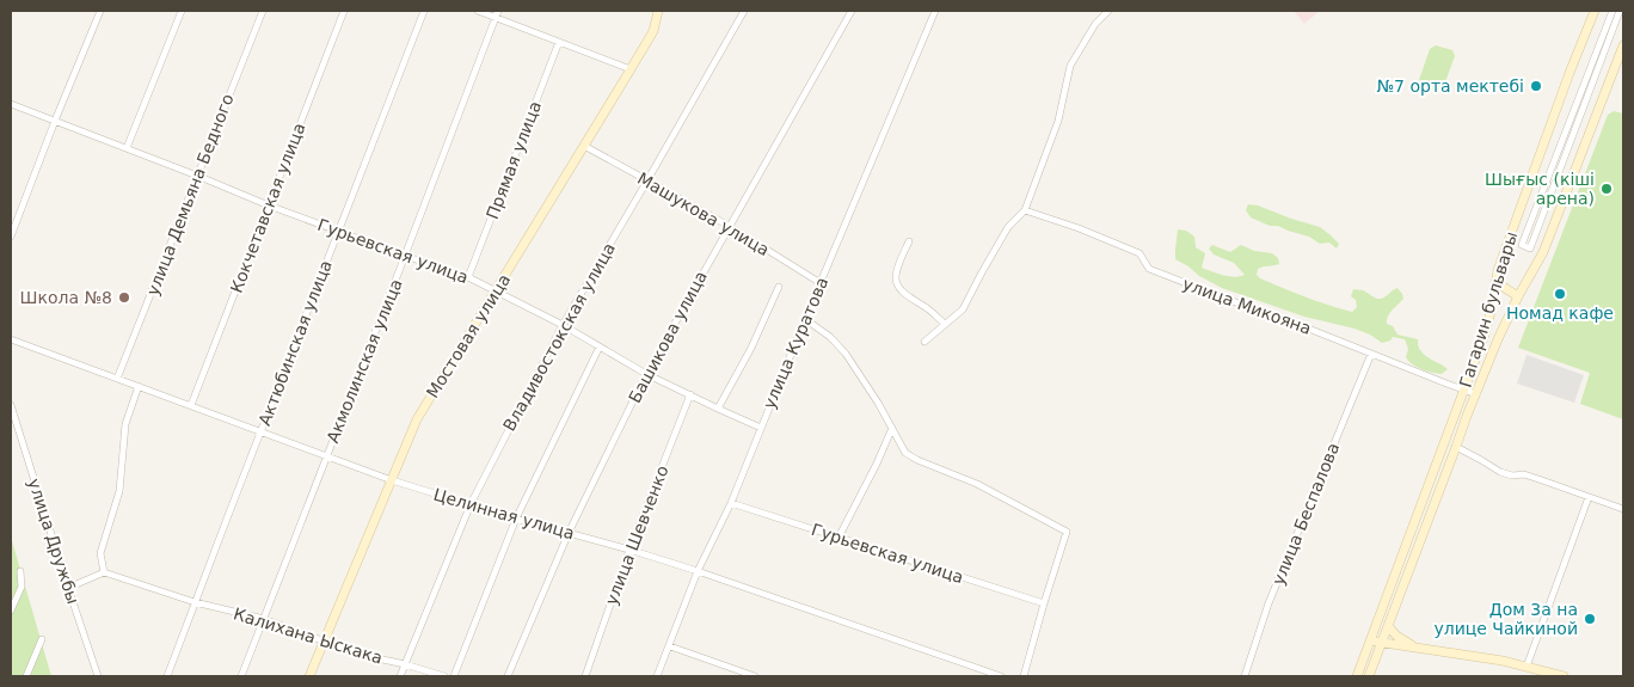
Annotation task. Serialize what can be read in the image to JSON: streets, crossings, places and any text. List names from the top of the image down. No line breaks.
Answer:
{"streets":{"main road":["Гагарин бульвары","Мостовая улица"],"street":["Прямая улица","улица Демьяна Бедного","Кокчетавская улица","Машукова улица","Гурьевская улица","улица Микояна","Владивостокская улица","Башикова улица","Актюбинская улица","улица Куратова","Акмолинская улица","Целинная улица","улица Беспалова","улица Шевченко","улица Дружбы","Калихана Ыскака"]},"crossings":[["Прямая улица","Гурьевская улица"],["улица Демьяна Бедного","Гурьевская улица"],["улица Демьяна Бедного","Целинная улица"],["Кокчетавская улица","Гурьевская улица"],["Кокчетавская улица","Целинная улица"],["Машукова улица","Мостовая улица"],["Машукова улица","Владивостокская улица"],["Машукова улица","Башикова улица"],["Машукова улица","улица Куратова"],["Гурьевская улица","Мостовая улица"],["Гурьевская улица","Владивостокская улица"],["Гурьевская улица","Башикова улица"],["Гурьевская улица","Актюбинская улица"],["Гурьевская улица","улица Куратова"],["Гурьевская улица","Акмолинская улица"],["Гурьевская улица","улица Шевченко"],["улица Микояна","Гагарин бульвары"],["улица Микояна","улица Беспалова"],["Мостовая улица","Целинная улица"],["Мостовая улица","Калихана Ыскака"],["Владивостокская улица","Целинная улица"],["Владивостокская улица","Калихана Ыскака"],["Башикова улица","Целинная улица"],["Актюбинская улица","Целинная улица"],["Актюбинская улица","Калихана Ыскака"],["улица Куратова","Целинная улица"],["Акмолинская улица","Целинная улица"],["Акмолинская улица","Калихана Ыскака"],["Целинная улица","улица Шевченко"]],"places":["№7 орта мектебі","Шығыс (кіші арена)","Номад кафе","Школа №8","Дом 3а на улице Чайкиной"]}
